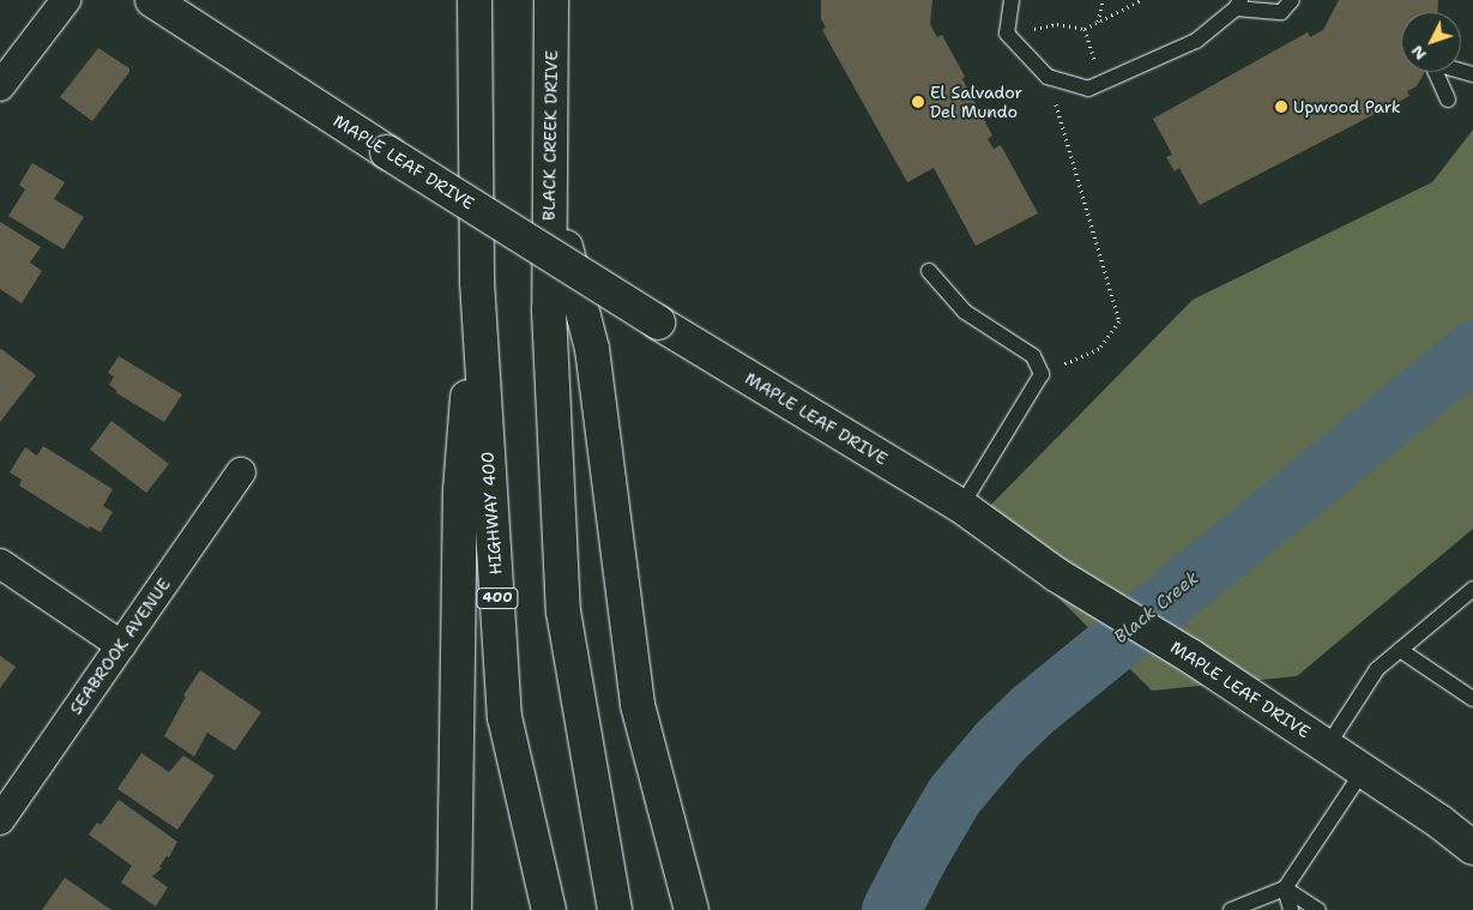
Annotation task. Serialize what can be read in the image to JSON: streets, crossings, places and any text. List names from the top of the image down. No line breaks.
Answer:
{"streets":{"main road":["BLACK CREEK DRIVE","MAPLE LEAF DRIVE","HIGHWAY 400","400"],"street":["SEABROOK AVENUE"]},"water":["Black Creek"],"places":["El Salvador Del Mundo","Upwood Park"],"north":"bottom left"}
